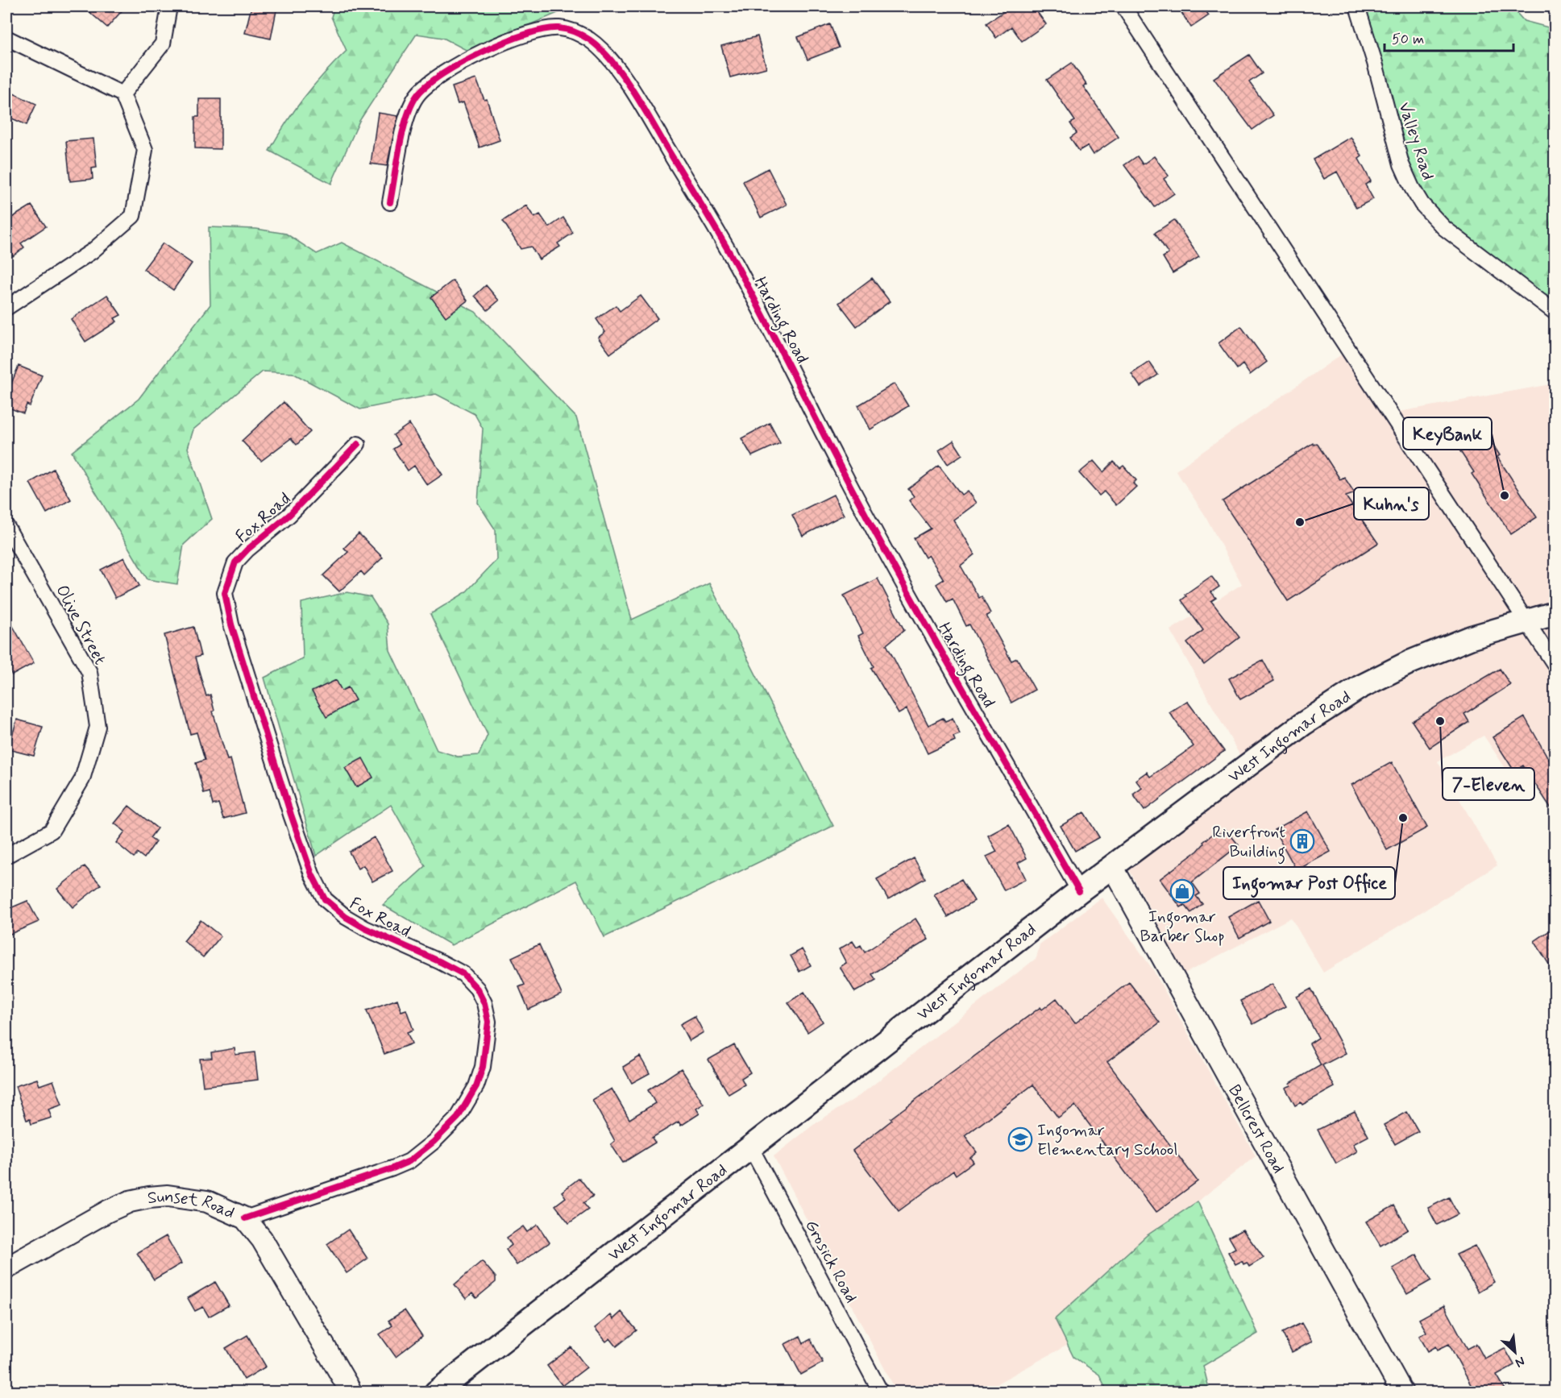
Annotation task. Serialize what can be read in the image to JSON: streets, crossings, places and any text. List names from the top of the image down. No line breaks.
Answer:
{"streets":{"main road":["West Ingomar Road"],"street":["Valley Road","Harding Road","Fox Road","Olive Street","Bellcrest Road","Sunset Road","Grosick Road"]},"crossings":[["Harding Road","West Ingomar Road"],["Fox Road","Sunset Road"],["West Ingomar Road","Bellcrest Road"],["West Ingomar Road","Grosick Road"]],"places":{"other":["KeyBank","Kuhn's","7-Eleven","Ingomar Post Office"],"building":["Riverfront Building"],"shop":["Ingomar Barber Shop"],"school or university":["Ingomar Elementary School"]},"scale_bar":"50 m","north":"bottom right"}
